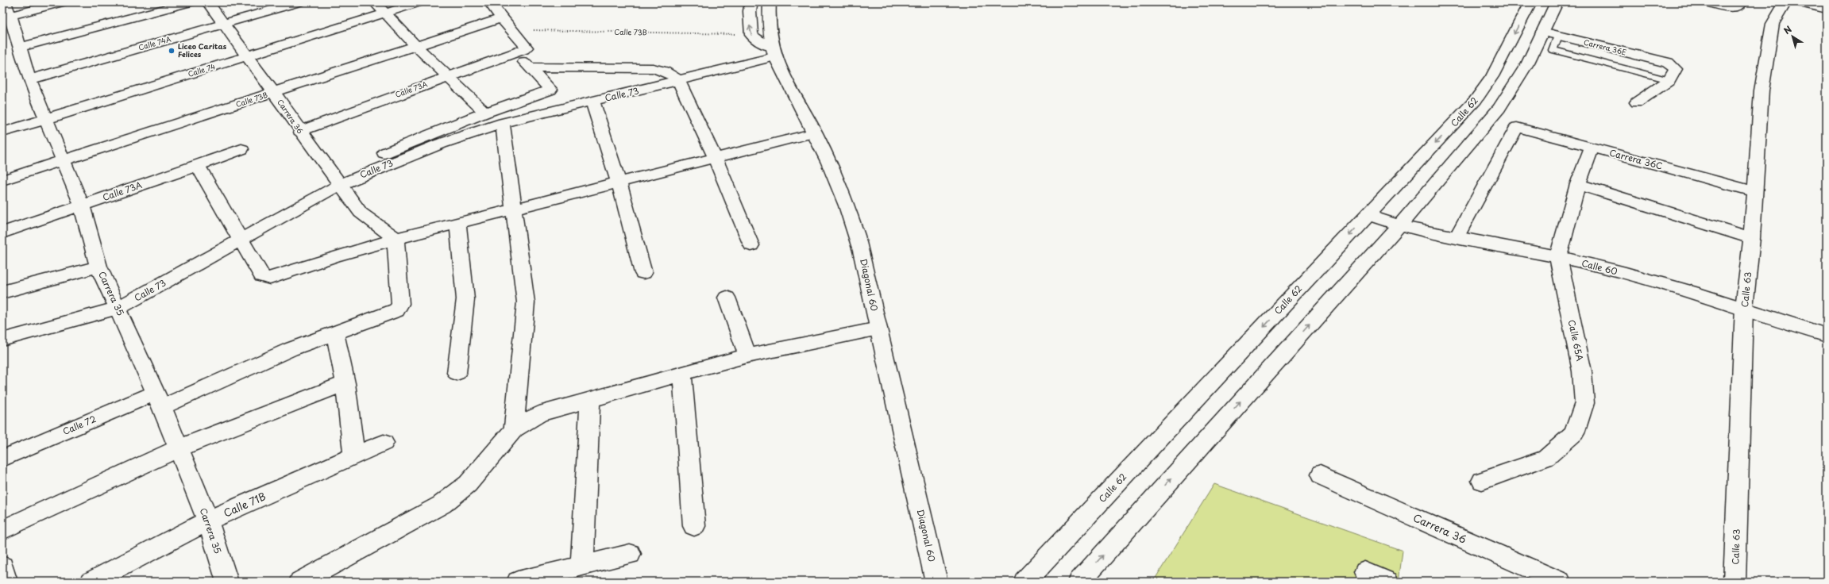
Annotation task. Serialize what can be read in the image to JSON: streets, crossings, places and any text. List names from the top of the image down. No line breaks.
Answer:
{"streets":{"street":["Calle 73B","Calle 74A","Carrera 36E","Calle 74","Calle 73A","Calle 73","Calle 62","Carrera 36","Carrera 36C","Calle 60","Diagonal 60","Calle 63","Carrera 35","Calle 65A","Calle 72","Calle 71B"]},"crossings":[["Calle 73B","Carrera 36"],["Calle 73B","Carrera 35"],["Calle 74A","Carrera 36"],["Calle 74A","Carrera 35"],["Calle 74","Carrera 36"],["Calle 74","Carrera 35"],["Calle 73A","Carrera 36"],["Calle 73A","Carrera 35"],["Calle 73","Carrera 36"],["Calle 73","Diagonal 60"],["Calle 73","Carrera 35"],["Calle 62","Calle 60"],["Carrera 36","Calle 72"],["Carrera 36C","Calle 60"],["Carrera 36C","Calle 63"],["Carrera 36C","Calle 65A"],["Calle 60","Calle 63"],["Calle 60","Calle 65A"],["Carrera 35","Calle 72"],["Carrera 35","Calle 71B"]],"places":["Liceo Caritas Felices"],"north":"top left"}
